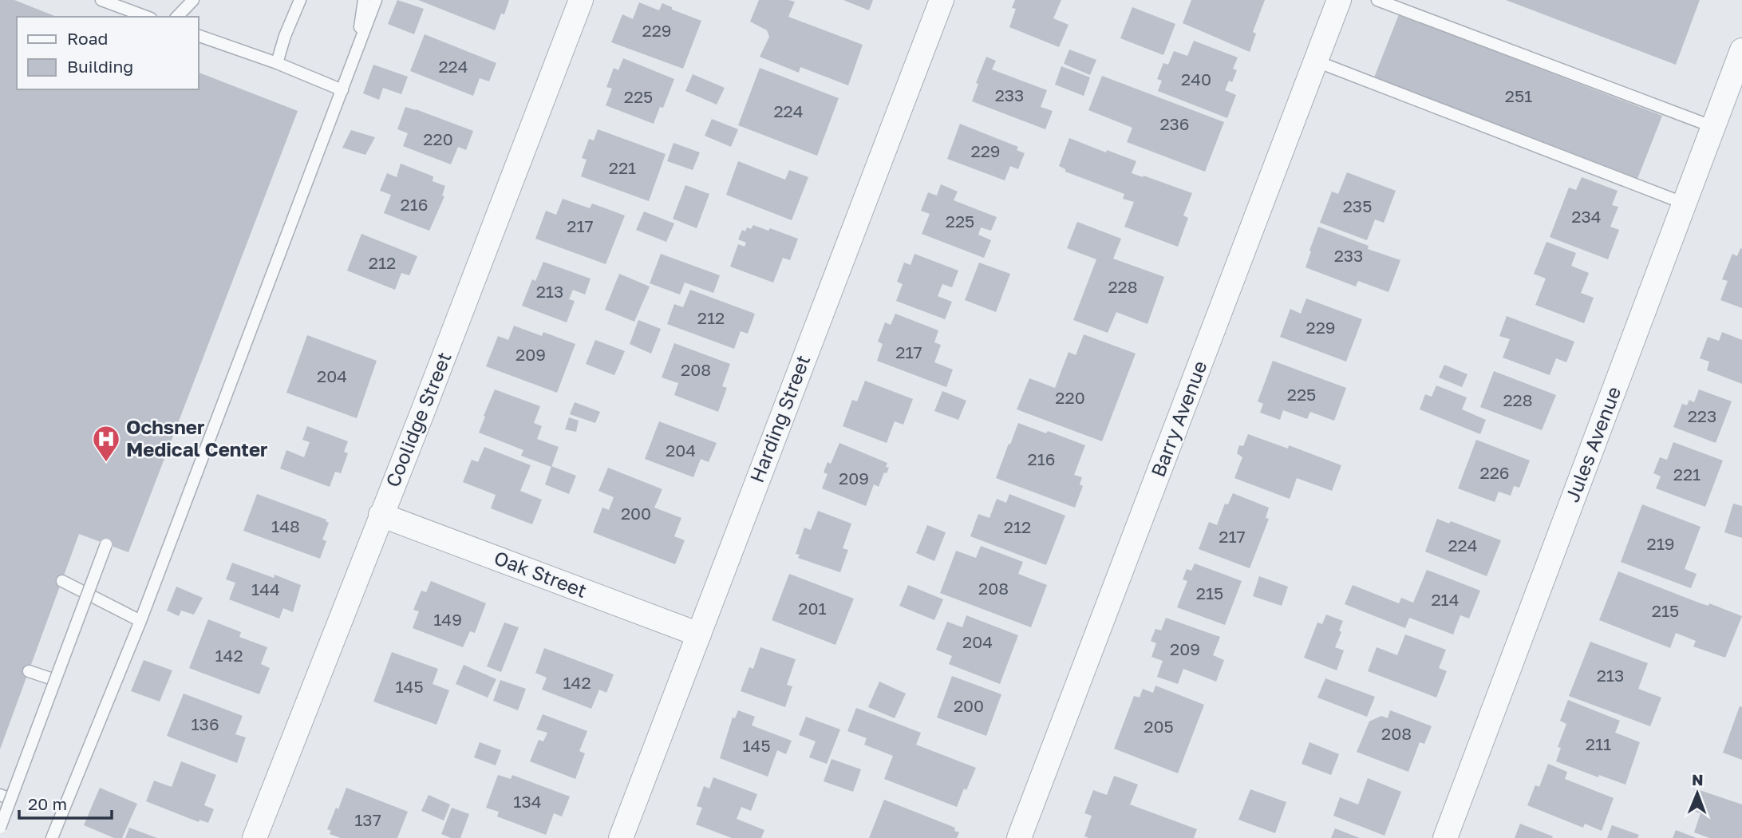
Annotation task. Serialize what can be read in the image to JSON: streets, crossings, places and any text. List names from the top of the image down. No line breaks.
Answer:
{"streets":{"street":["Harding Street","Barry Avenue","Coolidge Street","Jules Avenue","Oak Street"]},"crossings":[["Harding Street","Oak Street"],["Coolidge Street","Oak Street"]],"places":{"hospital":["Ochsner Medical Center"]},"house_numbers":["229","224","240","233","251","225","224","236","220","229","221","216","235","234","225","217","233","212","228","213","212","229","217","209","208","204","225","220","228","223","204","216","226","221","209","200","148","212","217","219","224","208","144","215","214","201","215","149","204","209","142","213","142","145","200","136","205","208","211","145","134","137"],"legend":["Road","Building"],"scale_bar":"20 m","north":"top"}
